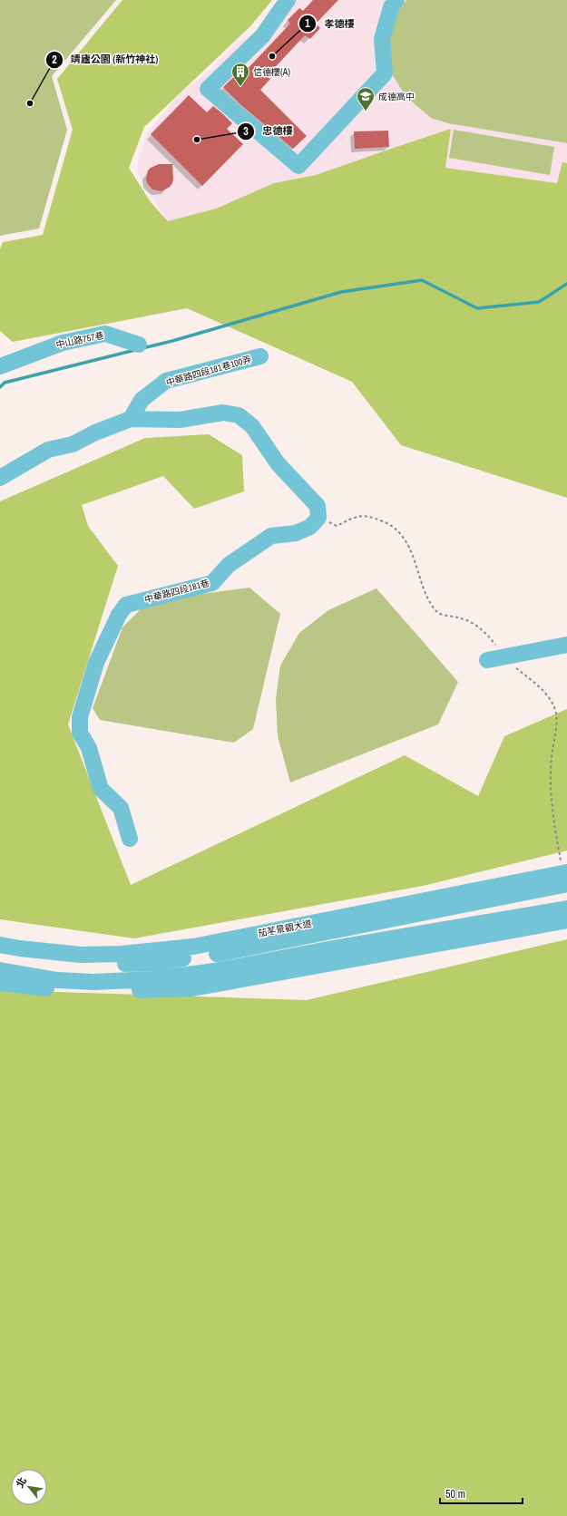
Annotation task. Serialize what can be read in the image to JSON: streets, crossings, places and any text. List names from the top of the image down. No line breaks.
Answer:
{"streets":{"street":["中山路757巷","中華路四段181巷100弄","中華路四段181巷","茄苳景觀大道"]},"crossings":[["中華路四段181巷100弄","中華路四段181巷"]],"places":{"other":["孝德樓","靖廬公園 (新竹神社)","忠德樓"],"building":["信德樓(A)"],"school or university":["成德高中"]},"scale_bar":"50 m","north":"top left"}
